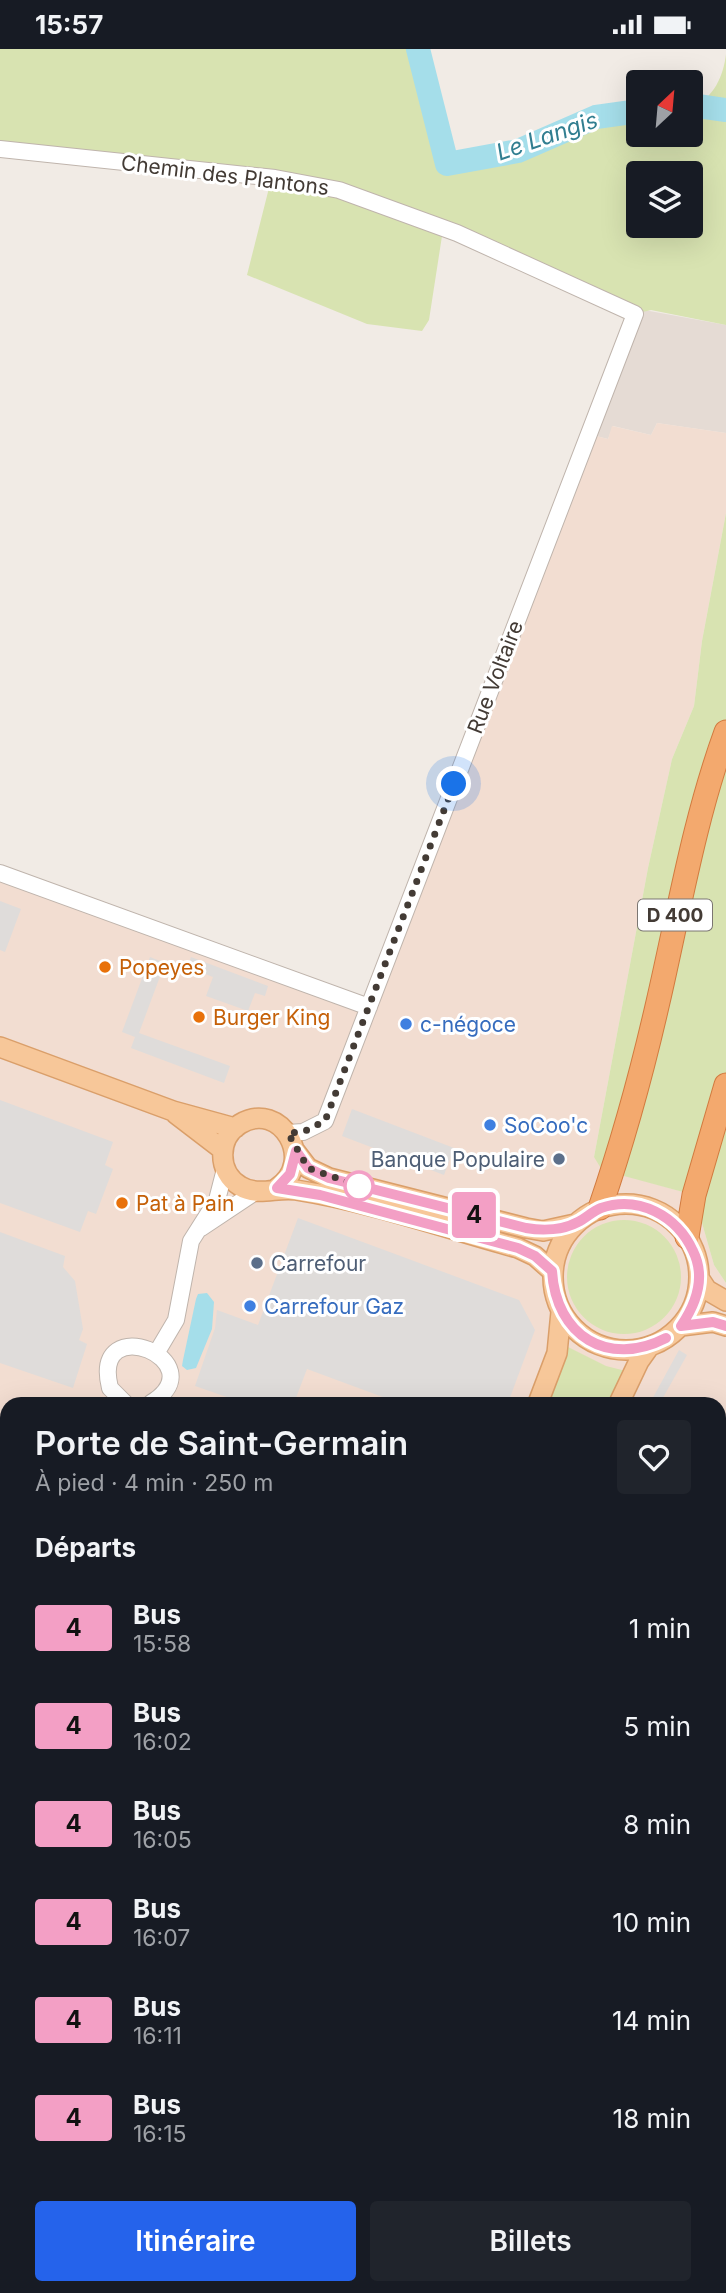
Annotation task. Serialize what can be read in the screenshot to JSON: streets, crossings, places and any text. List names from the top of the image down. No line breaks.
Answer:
{"streets":{"highway":["D 400"],"street":["Chemin des Plantons","Rue Voltaire"]},"crossings":[["Chemin des Plantons","Rue Voltaire"]],"water":["Le Langis"],"places":["Popeyes","Burger King","c-négoce","SoCoo'c","Banque Populaire","Pat à Pain","Carrefour","Carrefour Gaz"],"lines":["bus line 4"],"north":"top right","page":{"status":"15:57","on_map":"4","heading":[["Porte de Saint-Germain","À pied · 4 min · 250 m"],"Départs"],"list":[{"mark":"4","name":"Bus","note":"15:58","value":"1 min"},{"mark":"4","name":"Bus","note":"16:02","value":"5 min"},{"mark":"4","name":"Bus","note":"16:05","value":"8 min"},{"mark":"4","name":"Bus","note":"16:07","value":"10 min"},{"mark":"4","name":"Bus","note":"16:11","value":"14 min"},{"mark":"4","name":"Bus","note":"16:15","value":"18 min"}],"buttons":["Itinéraire","Billets"]}}
